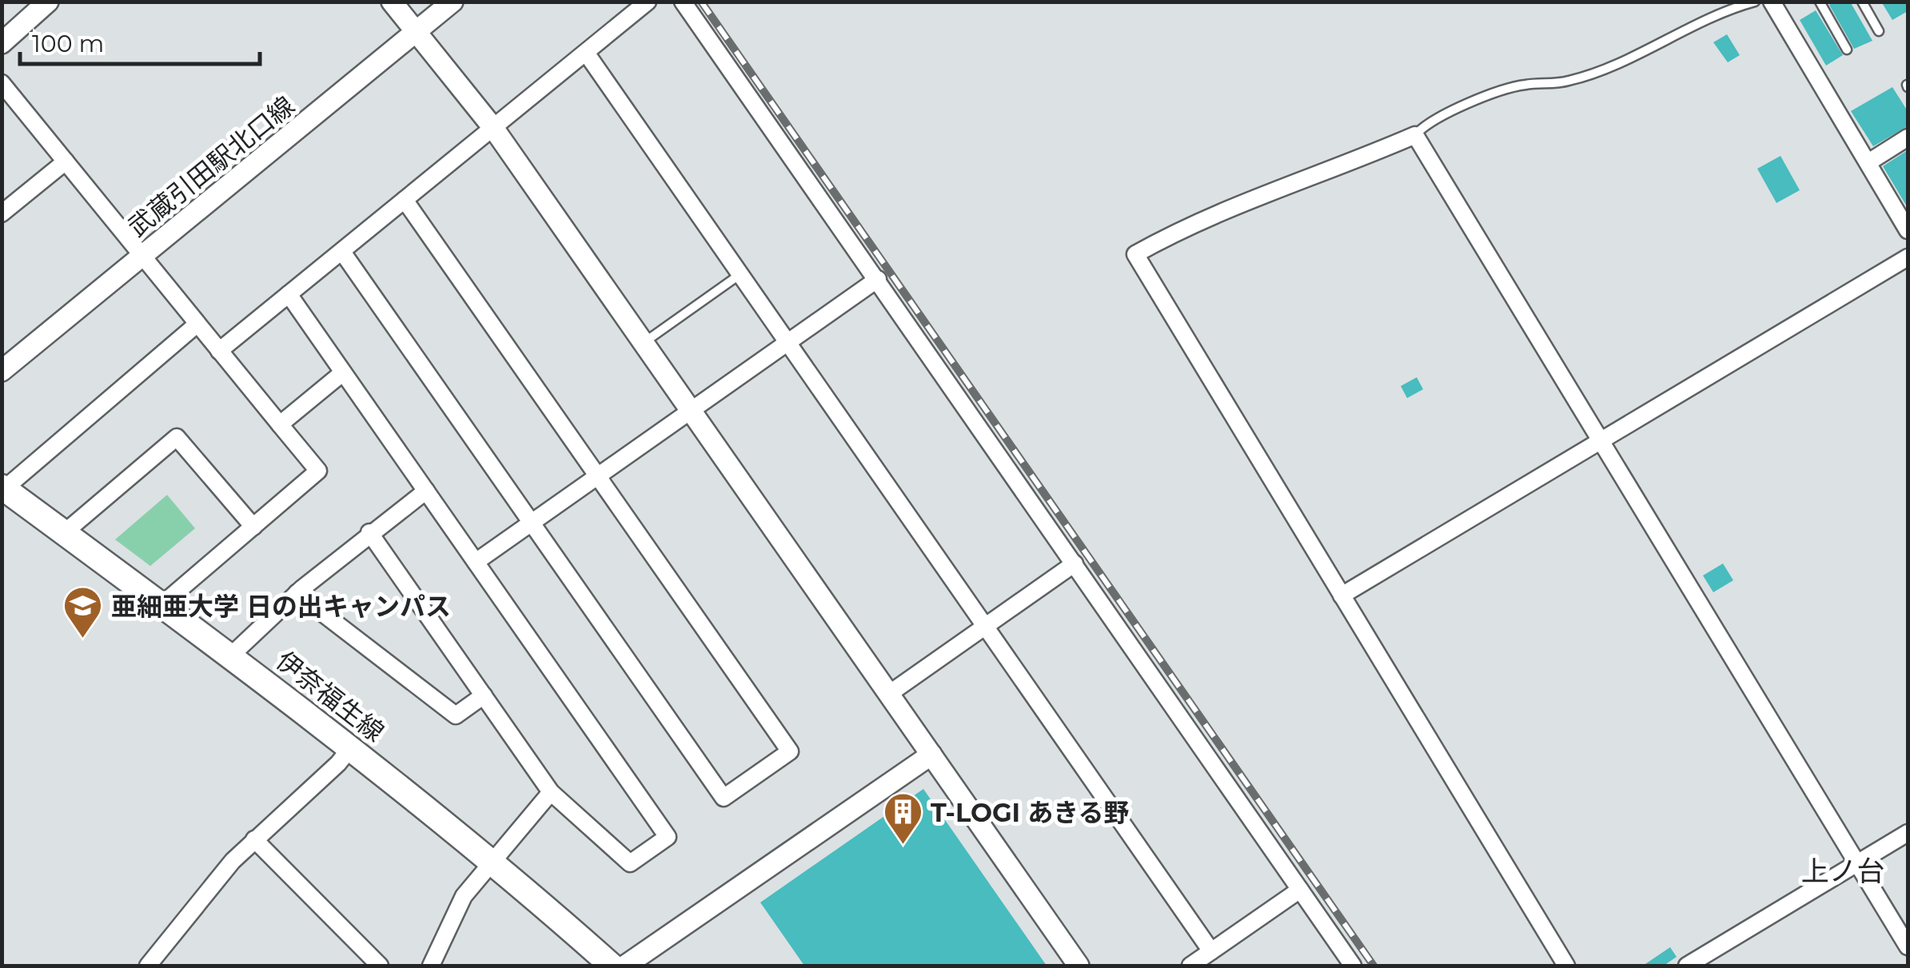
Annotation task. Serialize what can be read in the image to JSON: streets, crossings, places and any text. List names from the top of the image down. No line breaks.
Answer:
{"streets":{"main road":["伊奈福生線"],"street":["武蔵引田駅北口線"]},"districts":["上ノ台"],"places":{"school or university":["亜細亜大学 日の出キャンパス"],"building":["T-LOGI あきる野"]},"scale_bar":"100 m"}
